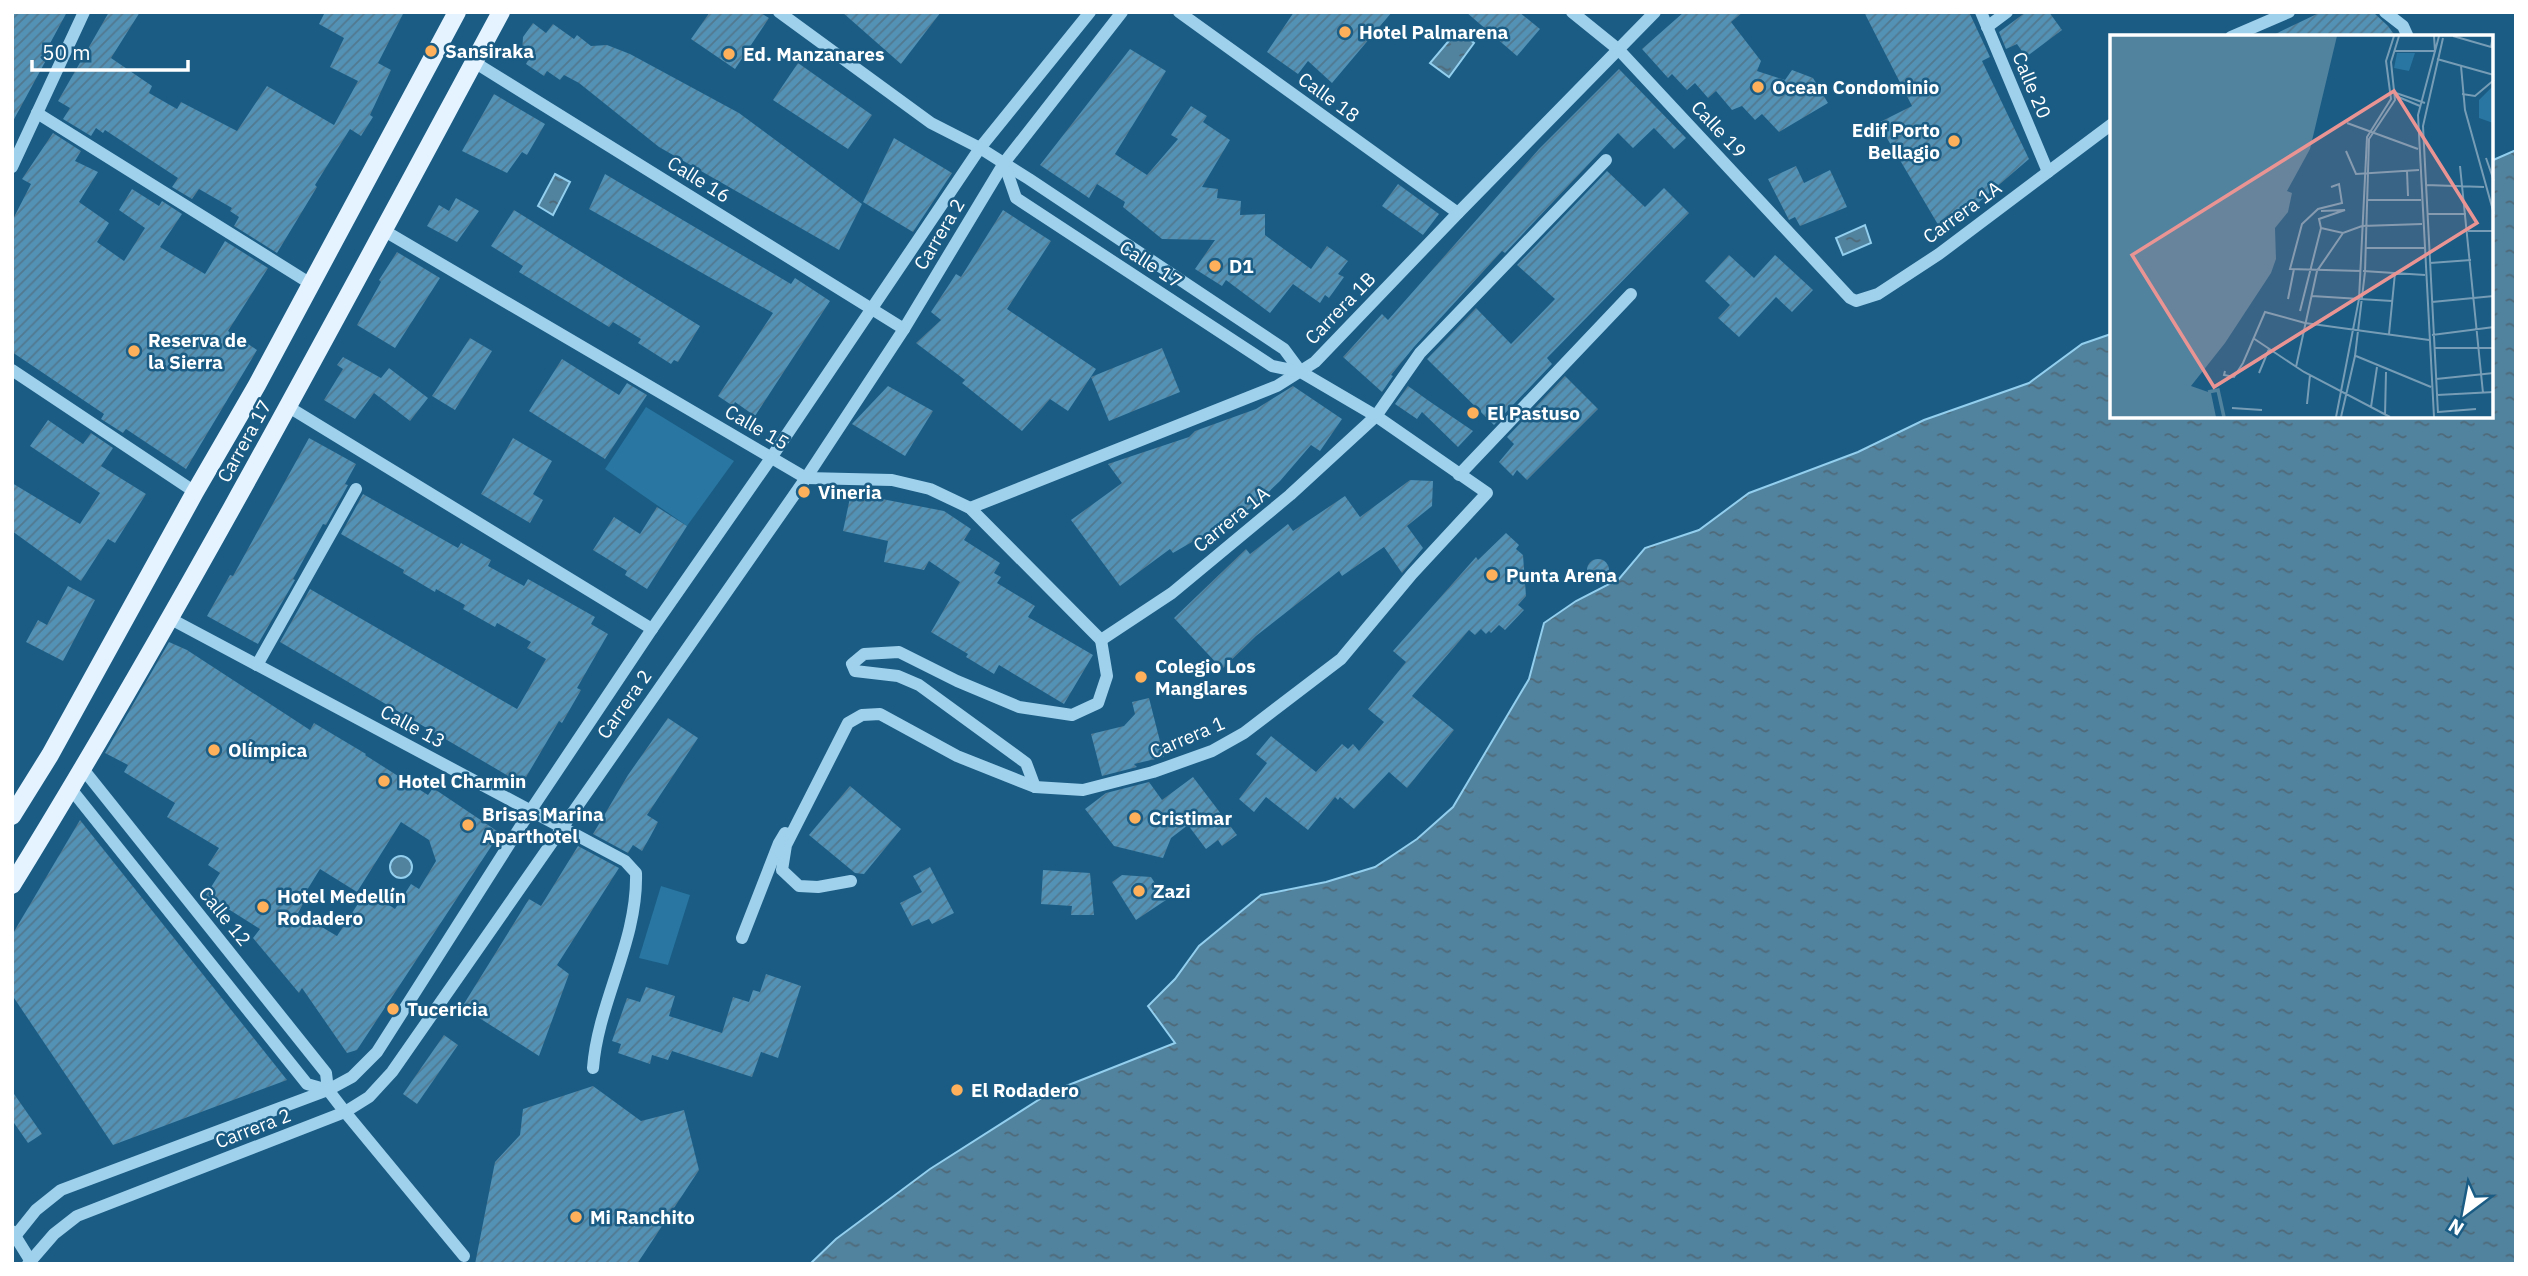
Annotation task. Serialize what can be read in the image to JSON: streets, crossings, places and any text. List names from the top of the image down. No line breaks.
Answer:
{"streets":{"main road":["Carrera 17"],"street":["Calle 20","Calle 18","Calle 19","Calle 16","Carrera 1A","Carrera 2","Calle 17","Carrera 1B","Calle 15","Calle 13","Carrera 1","Calle 12"]},"crossings":[["Calle 20","Carrera 1A"],["Calle 18","Carrera 1B"],["Calle 19","Carrera 1A"],["Calle 19","Carrera 1B"],["Calle 16","Carrera 2"],["Calle 16","Carrera 17"],["Carrera 1A","Calle 17"],["Carrera 1A","Calle 15"],["Carrera 2","Calle 17"],["Carrera 2","Calle 15"],["Carrera 2","Calle 13"],["Carrera 2","Calle 12"],["Calle 17","Carrera 1B"],["Calle 17","Carrera 1"],["Carrera 1B","Calle 15"],["Calle 15","Carrera 17"],["Carrera 17","Calle 13"],["Carrera 17","Calle 12"]],"places":["Hotel Palmarena","Sansiraka","Ed. Manzanares","Ocean Condominio","Edif Porto Bellagio","D1","Reserva de la Sierra","El Pastuso","Vineria","Punta Arena","Colegio Los Manglares","Olímpica","Hotel Charmin","Cristimar","Brisas Marina Aparthotel","Zazi","Hotel Medellín Rodadero","Tucericia","El Rodadero","Mi Ranchito"],"scale_bar":"50 m","north":"bottom left"}
